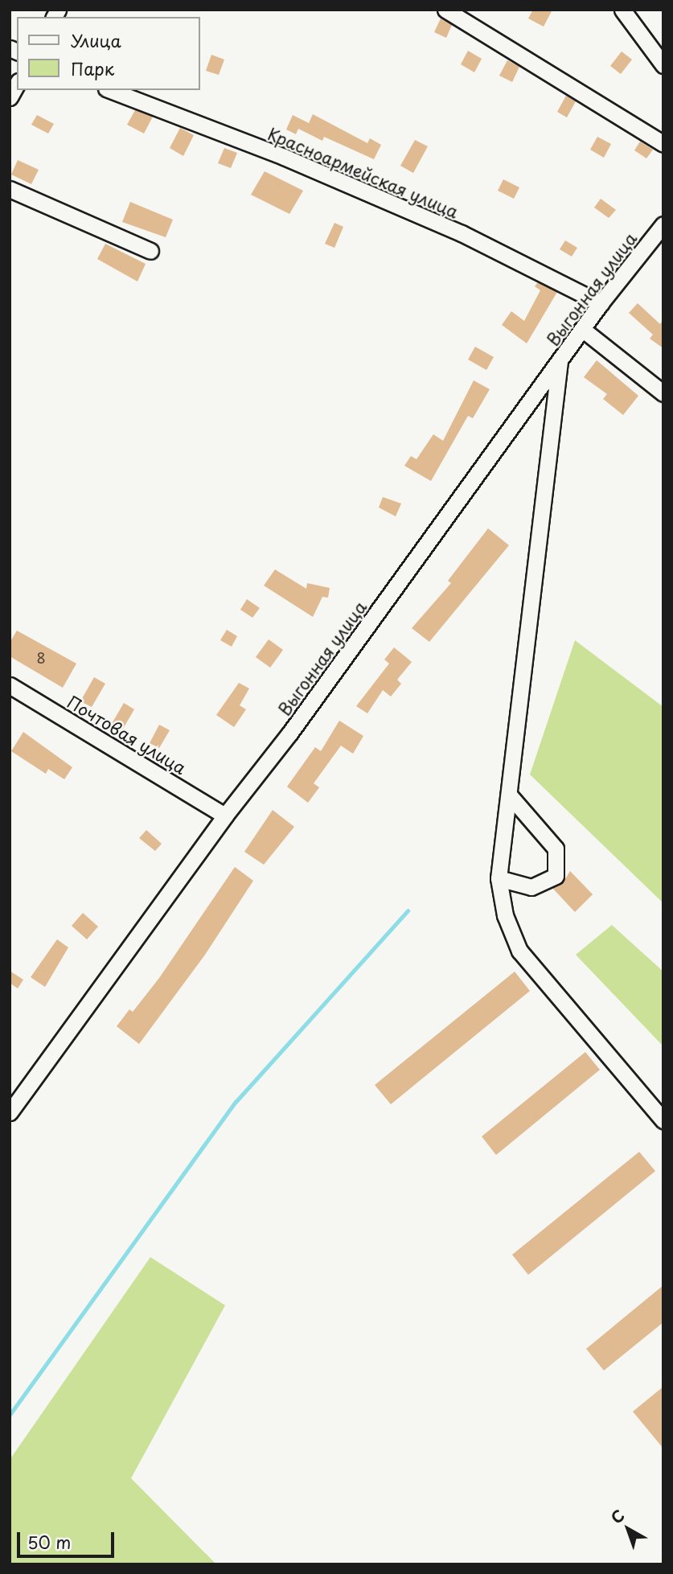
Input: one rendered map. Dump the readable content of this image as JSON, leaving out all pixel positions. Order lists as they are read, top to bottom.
{
  "streets": {
    "street": ["Красноармейская улица", "Выгонная улица", "Почтовая улица"]
  },
  "crossings": [
    ["Красноармейская улица", "Выгонная улица"],
    ["Выгонная улица", "Почтовая улица"]
  ],
  "house_numbers": ["8"],
  "legend": ["Улица", "Парк"],
  "scale_bar": "50 m",
  "north": "top left"
}
